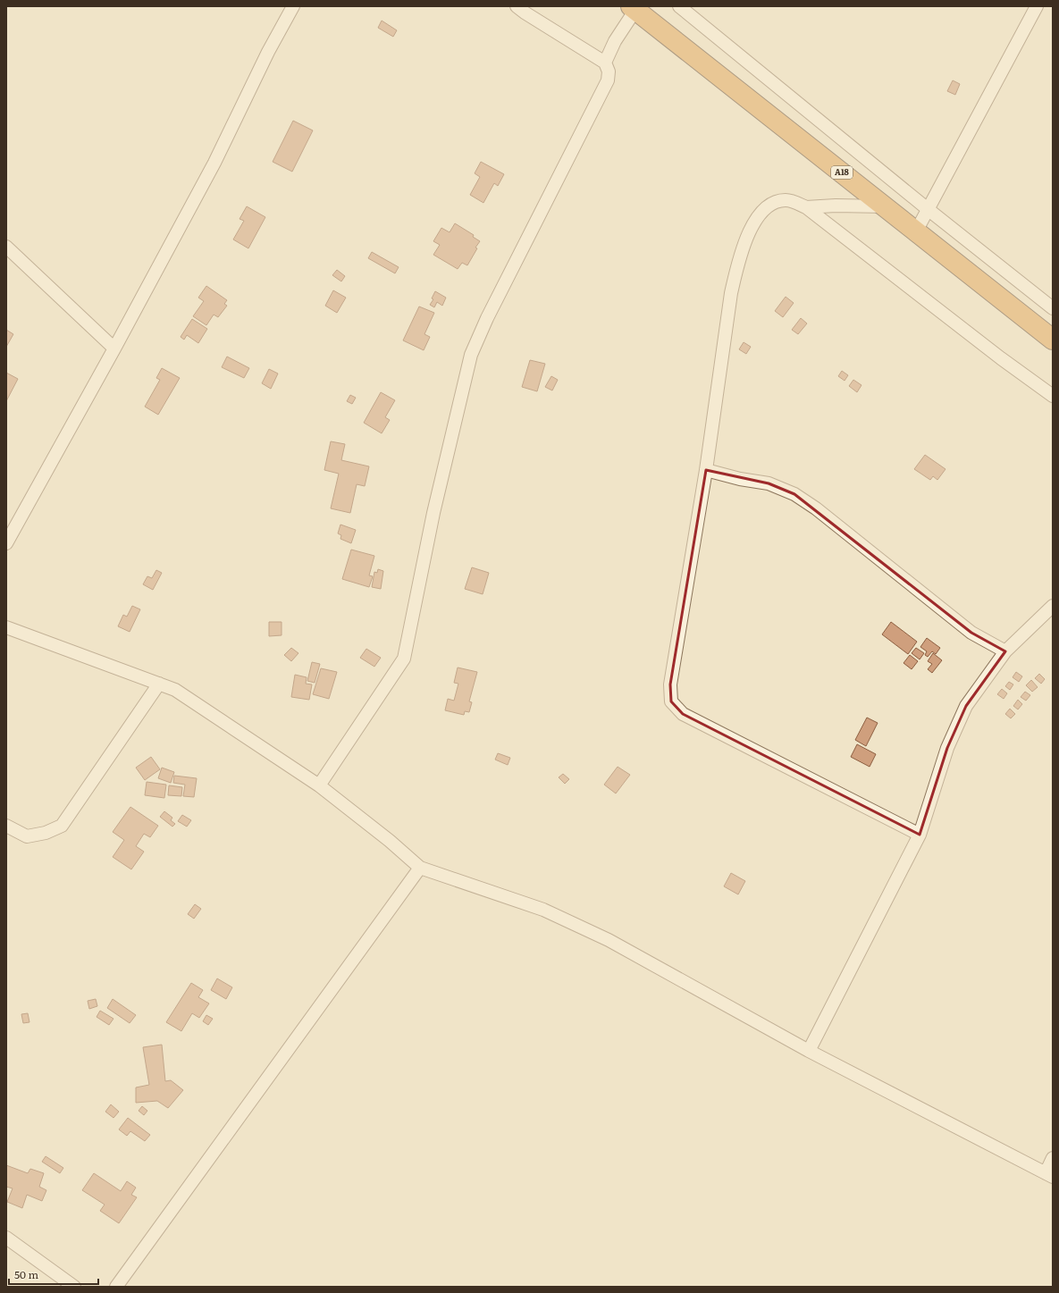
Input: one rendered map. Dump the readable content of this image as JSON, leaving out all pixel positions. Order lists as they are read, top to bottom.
{
  "streets": {
    "highway": ["A18"]
  },
  "scale_bar": "50 m"
}
